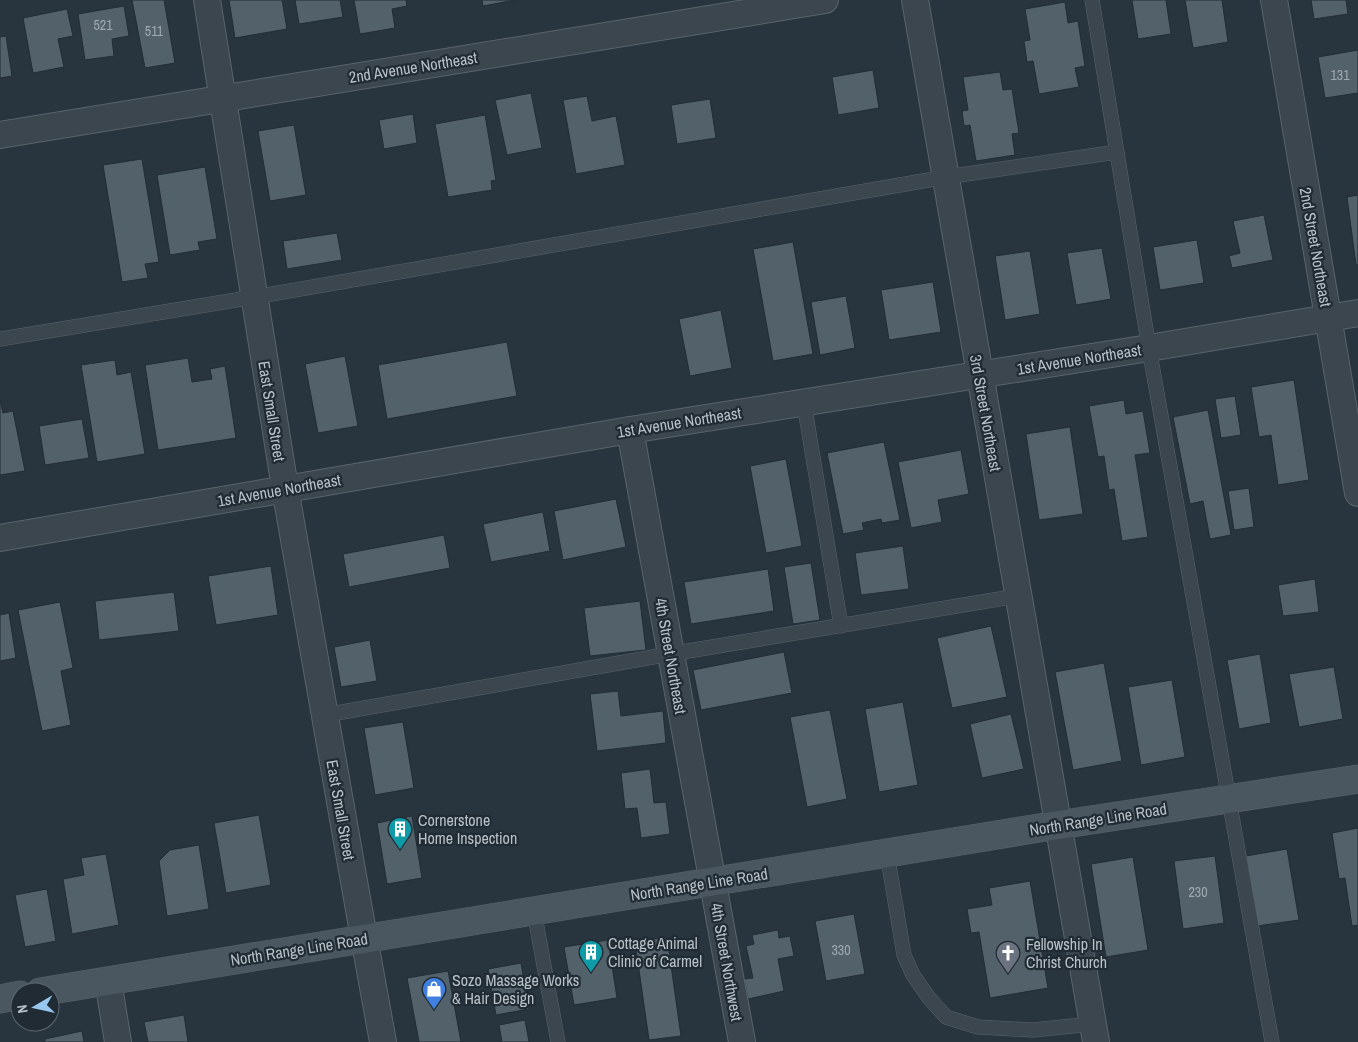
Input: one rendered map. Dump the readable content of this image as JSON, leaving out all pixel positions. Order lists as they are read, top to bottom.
{
  "streets": {
    "main road": ["North Range Line Road"],
    "street": [
      "2nd Avenue Northeast",
      "2nd Street Northeast",
      "1st Avenue Northeast",
      "East Small Street",
      "3rd Street Northeast",
      "4th Street Northeast",
      "4th Street Northwest"
    ]
  },
  "crossings": [
    ["2nd Avenue Northeast", "East Small Street"],
    ["2nd Street Northeast", "1st Avenue Northeast"],
    ["1st Avenue Northeast", "East Small Street"],
    ["1st Avenue Northeast", "3rd Street Northeast"],
    ["1st Avenue Northeast", "4th Street Northeast"],
    ["East Small Street", "North Range Line Road"],
    ["3rd Street Northeast", "North Range Line Road"],
    ["4th Street Northeast", "North Range Line Road"],
    ["4th Street Northeast", "4th Street Northwest"],
    ["North Range Line Road", "4th Street Northwest"]
  ],
  "places": {
    "building": ["Cornerstone Home Inspection", "Cottage Animal Clinic of Carmel"],
    "church": ["Fellowship In Christ Church"],
    "shop": ["Sozo Massage Works & Hair Design"]
  },
  "house_numbers": [
    "521",
    "511",
    "131",
    "230",
    "330"
  ],
  "north": "left"
}
